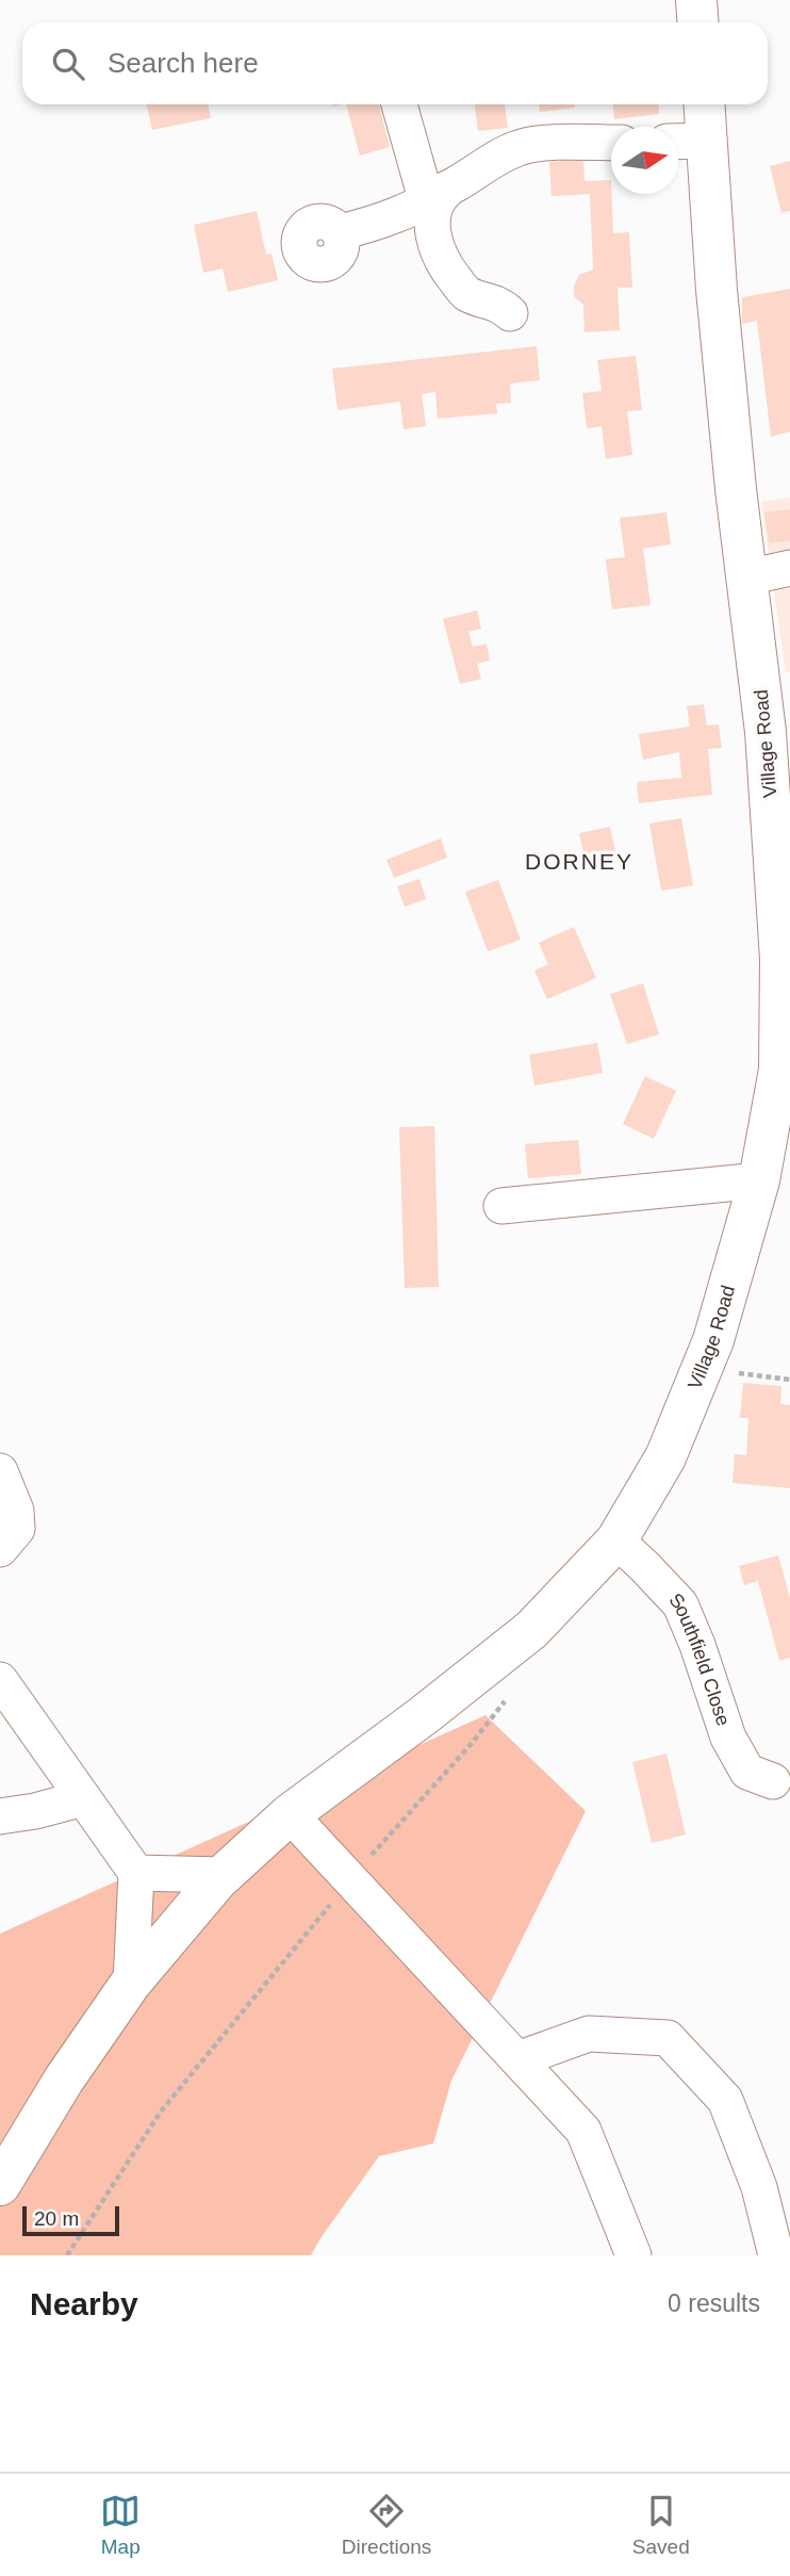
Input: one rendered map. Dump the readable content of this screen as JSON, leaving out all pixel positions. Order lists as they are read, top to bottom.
{
  "streets": {
    "main road": ["Village Road"],
    "street": ["Southfield Close"]
  },
  "crossings": [
    ["Village Road", "Southfield Close"]
  ],
  "districts": ["DORNEY"],
  "scale_bar": "20 m",
  "north": "right",
  "page": {
    "search": "Search here",
    "scale": "20 m",
    "heading": ["Nearby", "0 results"],
    "nav": ["Map", "Directions", "Saved"]
  }
}
